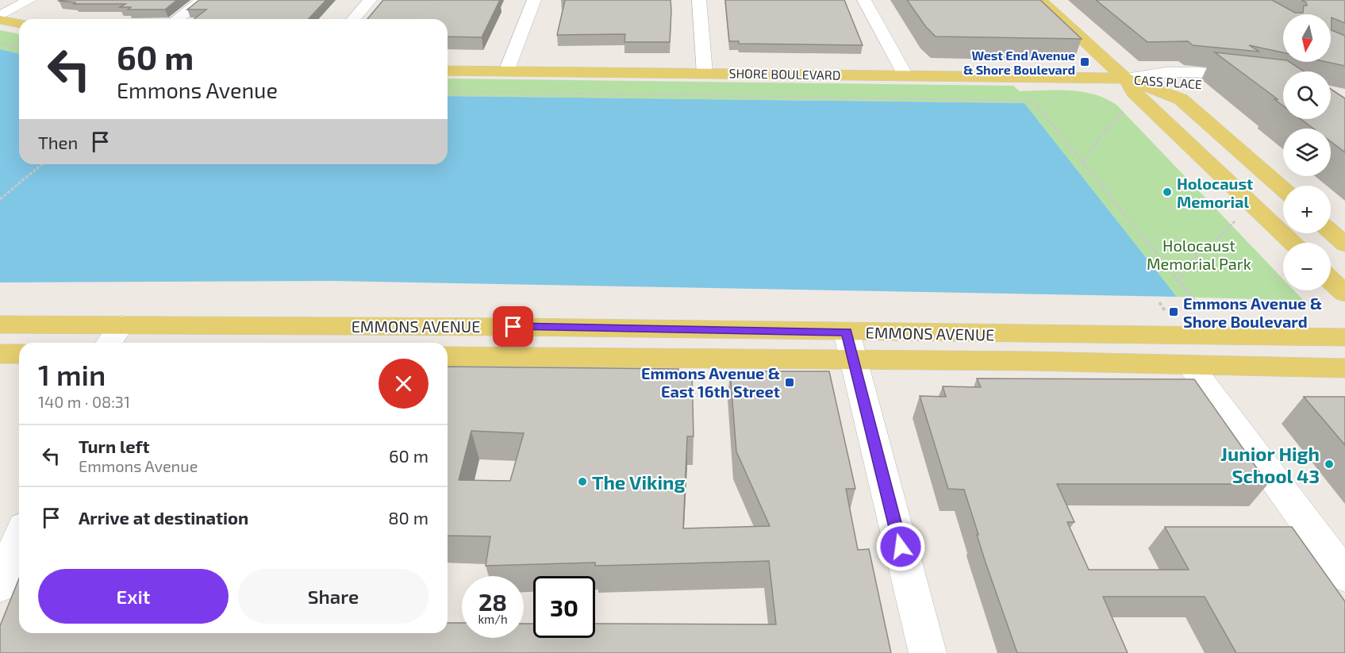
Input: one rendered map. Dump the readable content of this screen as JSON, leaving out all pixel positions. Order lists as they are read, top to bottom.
{
  "streets": {
    "main road": ["SHORE BOULEVARD", "EMMONS AVENUE"],
    "street": ["CASS PLACE"]
  },
  "crossings": [
    ["SHORE BOULEVARD", "CASS PLACE"]
  ],
  "parks": ["Holocaust Memorial Park"],
  "places": {
    "transit": ["West End Avenue & Shore Boulevard", "Emmons Avenue & Shore Boulevard", "Emmons Avenue & East 16th Street"],
    "other": ["Holocaust Memorial", "Junior High School 43", "The Viking"]
  },
  "north": "bottom",
  "page": {
    "map_buttons": ["+", "−"],
    "turn": ["60 m", "Emmons Avenue"],
    "then": "Then",
    "heading": ["1 min", "140 m · 08:31"],
    "list": [
      {
        "name": "Turn left",
        "note": "Emmons Avenue",
        "value": "60 m"
      },
      {
        "name": "Arrive at destination",
        "value": "80 m"
      }
    ],
    "buttons": ["Exit", "Share"],
    "speed": "28 km/h",
    "limit": "30"
  }
}
